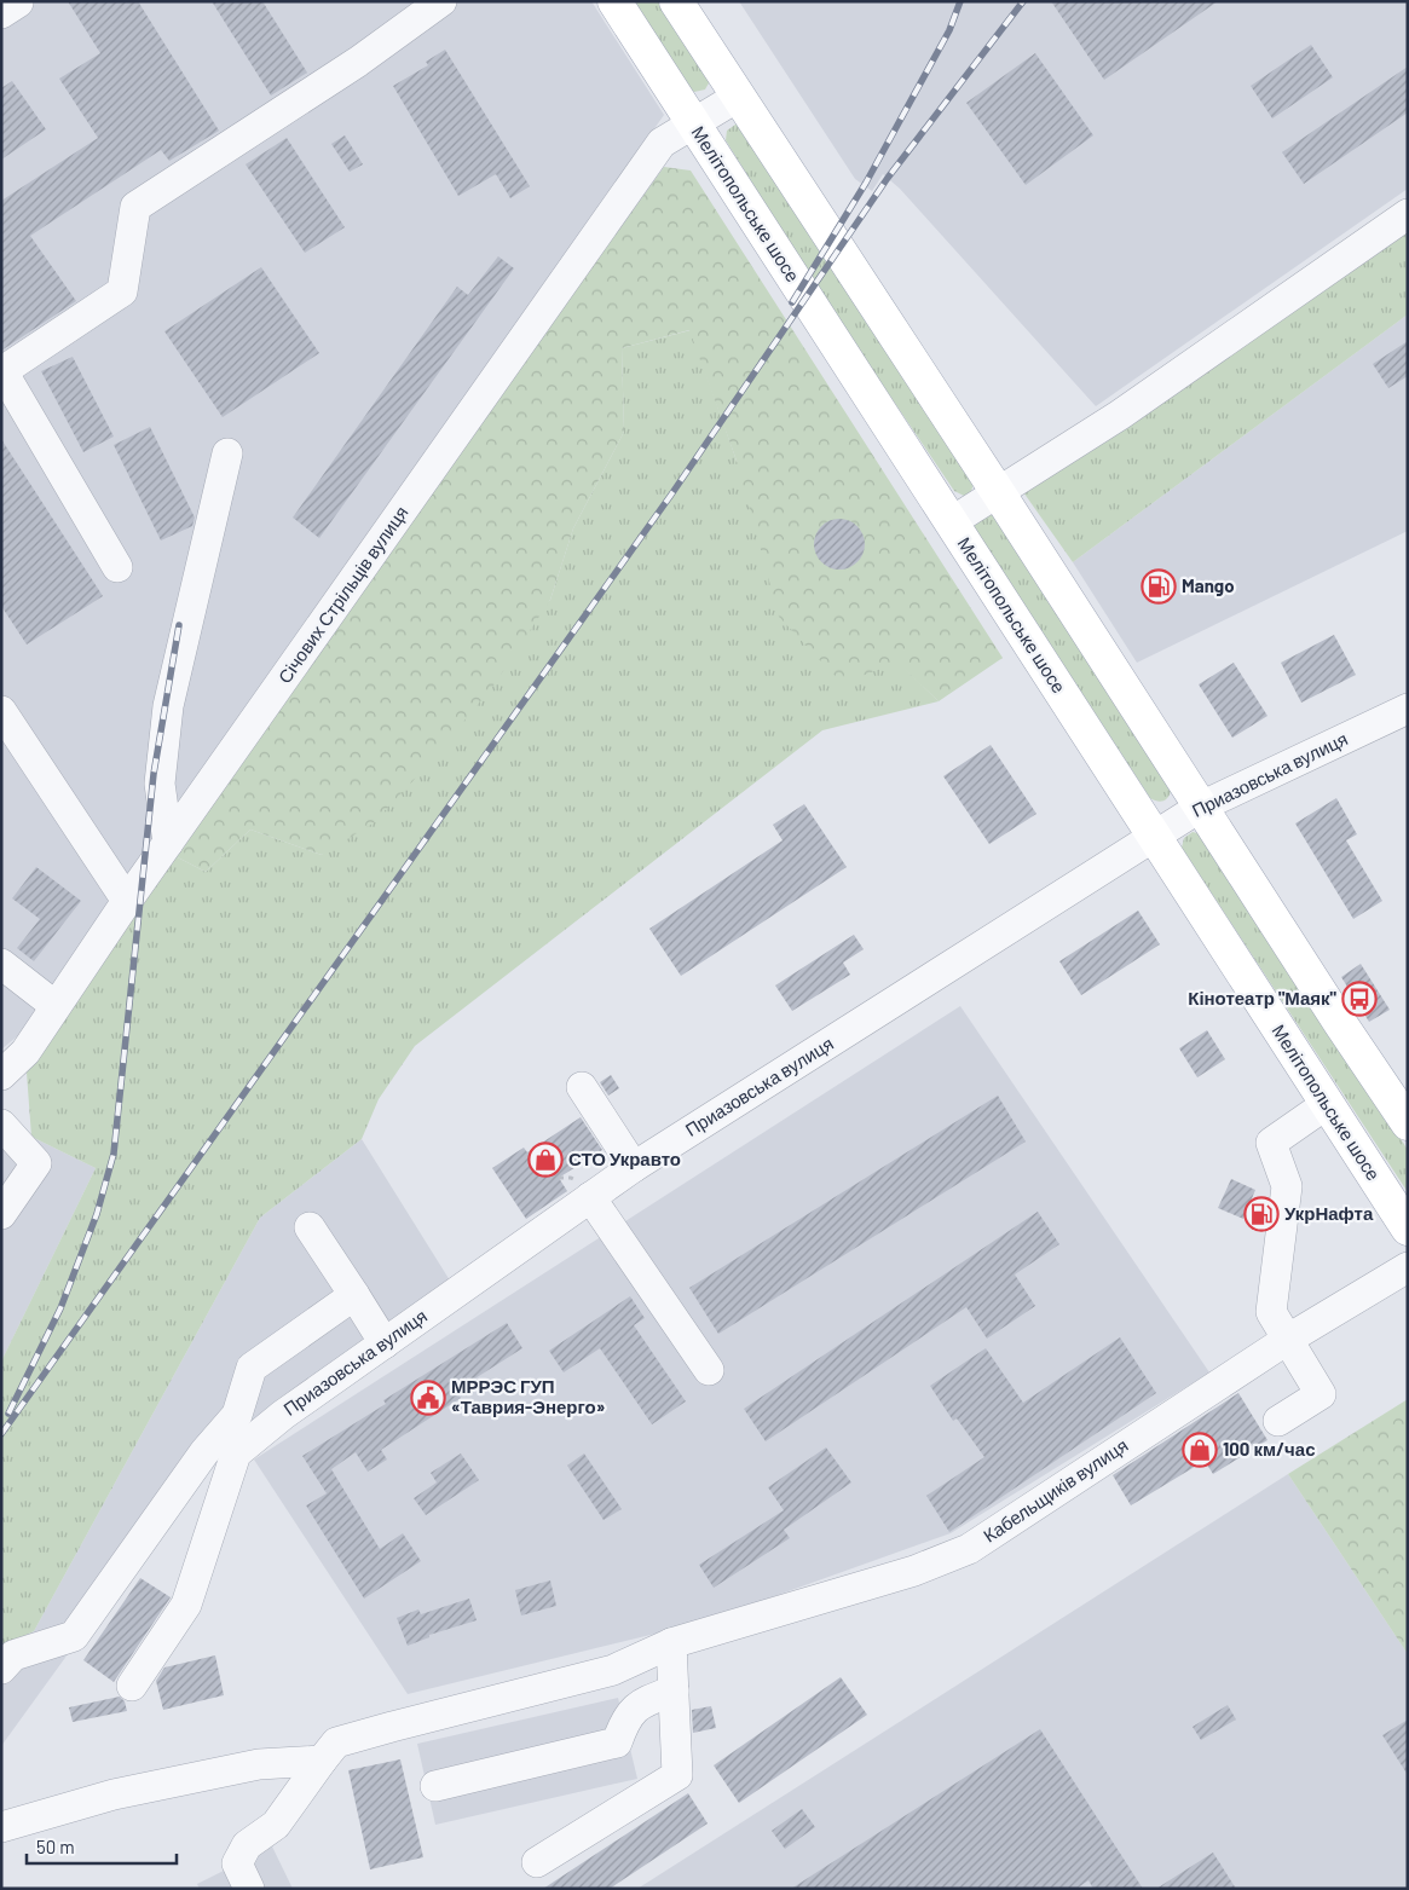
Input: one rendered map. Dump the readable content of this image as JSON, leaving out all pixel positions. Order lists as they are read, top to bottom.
{
  "streets": {
    "main road": ["Мелітопольське шосе"],
    "street": ["Січових Стрільців вулиця", "Приазовська вулиця", "Кабельщиків вулиця"]
  },
  "crossings": [
    ["Мелітопольське шосе", "Січових Стрільців вулиця"],
    ["Мелітопольське шосе", "Приазовська вулиця"]
  ],
  "places": {
    "fuel station": ["Mango", "УкрНафта"],
    "bus stop": ["Кінотеатр \"Маяк\""],
    "shop": ["СТО Укравто", "100 км/час"],
    "public building": ["МРРЭС ГУП «Таврия-Энерго»"]
  },
  "scale_bar": "50 m"
}
